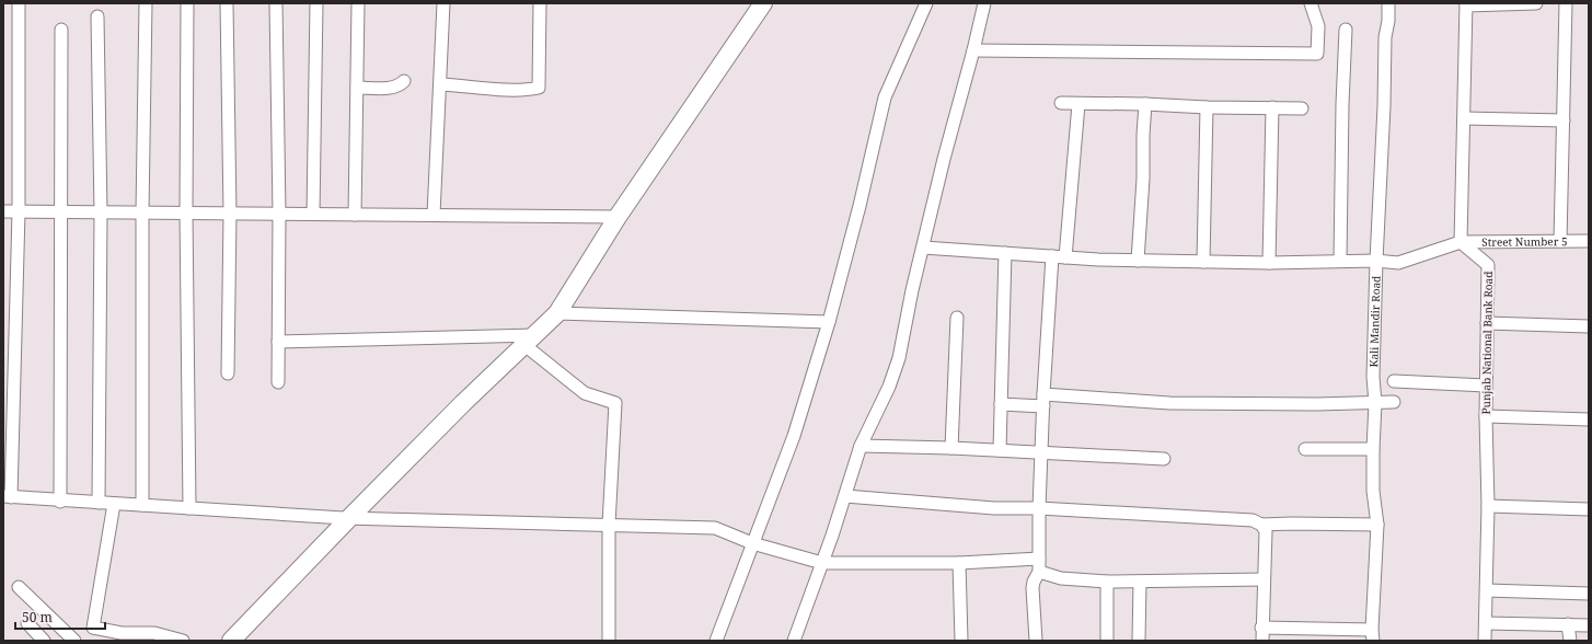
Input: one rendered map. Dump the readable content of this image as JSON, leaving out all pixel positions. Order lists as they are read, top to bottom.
{
  "streets": {
    "street": ["Street Number 5", "Kali Mandir Road", "Punjab National Bank Road"]
  },
  "crossings": [
    ["Street Number 5", "Kali Mandir Road"],
    ["Street Number 5", "Punjab National Bank Road"]
  ],
  "scale_bar": "50 m"
}
